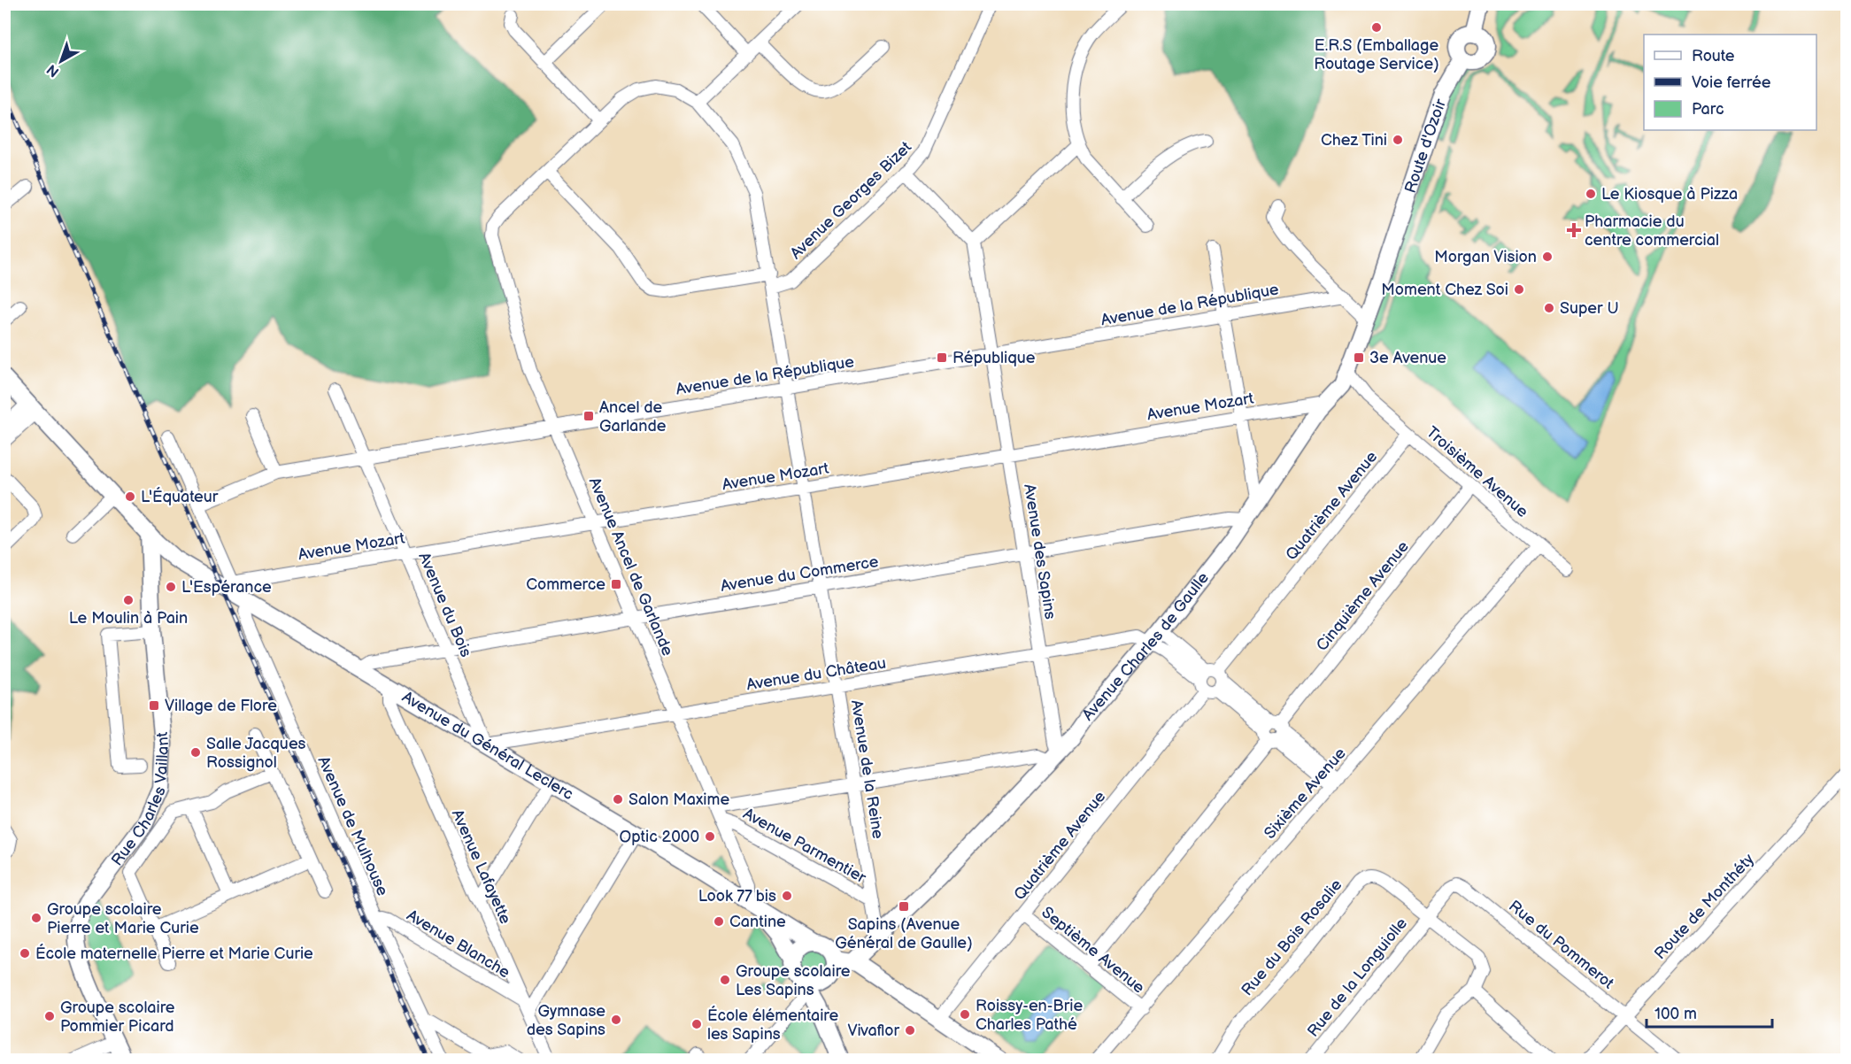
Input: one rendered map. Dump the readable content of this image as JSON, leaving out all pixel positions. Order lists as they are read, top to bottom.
{
  "streets": {
    "main road": [
      "Route d'Ozoir",
      "Avenue Charles de Gaulle",
      "Avenue du Général Leclerc",
      "Rue Charles Vaillant"
    ],
    "street": [
      "Avenue Georges Bizet",
      "Avenue de la République",
      "Avenue Mozart",
      "Troisième Avenue",
      "Quatrième Avenue",
      "Avenue des Sapins",
      "Avenue Ancel de Garlande",
      "Avenue du Commerce",
      "Cinquième Avenue",
      "Avenue du Bois",
      "Avenue du Château",
      "Avenue de la Reine",
      "Sixième Avenue",
      "Avenue de Mulhouse",
      "Avenue Parmentier",
      "Avenue Lafayette",
      "Route de Monthéty",
      "Rue du Bois Rosalie",
      "Avenue Blanche",
      "Rue du Pommerot",
      "Septième Avenue",
      "Rue de la Longuiolle"
    ]
  },
  "crossings": [
    ["Route d'Ozoir", "Avenue Charles de Gaulle"],
    ["Avenue Georges Bizet", "Avenue de la Reine"],
    ["Avenue de la République", "Avenue des Sapins"],
    ["Avenue de la République", "Avenue Ancel de Garlande"],
    ["Avenue de la République", "Avenue du Bois"],
    ["Avenue de la République", "Avenue de la Reine"],
    ["Avenue Mozart", "Avenue des Sapins"],
    ["Avenue Mozart", "Avenue Ancel de Garlande"],
    ["Avenue Mozart", "Avenue du Bois"],
    ["Avenue Mozart", "Avenue Charles de Gaulle"],
    ["Avenue Mozart", "Avenue du Général Leclerc"],
    ["Avenue Mozart", "Avenue de la Reine"],
    ["Troisième Avenue", "Quatrième Avenue"],
    ["Troisième Avenue", "Cinquième Avenue"],
    ["Troisième Avenue", "Avenue Charles de Gaulle"],
    ["Troisième Avenue", "Sixième Avenue"],
    ["Quatrième Avenue", "Septième Avenue"],
    ["Avenue des Sapins", "Avenue du Commerce"],
    ["Avenue des Sapins", "Avenue Charles de Gaulle"],
    ["Avenue des Sapins", "Avenue du Château"],
    ["Avenue Ancel de Garlande", "Avenue du Commerce"],
    ["Avenue Ancel de Garlande", "Avenue du Château"],
    ["Avenue Ancel de Garlande", "Avenue du Général Leclerc"],
    ["Avenue Ancel de Garlande", "Avenue de la Reine"],
    ["Avenue Ancel de Garlande", "Avenue Parmentier"],
    ["Avenue du Commerce", "Avenue du Bois"],
    ["Avenue du Commerce", "Avenue Charles de Gaulle"],
    ["Avenue du Commerce", "Avenue du Général Leclerc"],
    ["Avenue du Commerce", "Avenue de la Reine"],
    ["Cinquième Avenue", "Septième Avenue"],
    ["Avenue du Bois", "Avenue du Château"],
    ["Avenue du Bois", "Avenue du Général Leclerc"],
    ["Avenue Charles de Gaulle", "Avenue du Château"],
    ["Avenue Charles de Gaulle", "Avenue de la Reine"],
    ["Avenue du Château", "Avenue du Général Leclerc"],
    ["Avenue du Château", "Avenue de la Reine"],
    ["Avenue du Général Leclerc", "Rue Charles Vaillant"],
    ["Avenue du Général Leclerc", "Avenue de Mulhouse"],
    ["Avenue du Général Leclerc", "Avenue Lafayette"],
    ["Avenue de la Reine", "Avenue Parmentier"],
    ["Sixième Avenue", "Septième Avenue"],
    ["Avenue de Mulhouse", "Avenue Blanche"],
    ["Avenue Lafayette", "Avenue Blanche"],
    ["Route de Monthéty", "Rue du Pommerot"],
    ["Rue du Bois Rosalie", "Rue du Pommerot"],
    ["Rue du Bois Rosalie", "Rue de la Longuiolle"],
    ["Rue du Pommerot", "Rue de la Longuiolle"]
  ],
  "places": {
    "other": [
      "E.R.S (Emballage Routage Service)",
      "Chez Tini",
      "Le Kiosque à Pizza",
      "Morgan Vision",
      "Moment Chez Soi",
      "Super U",
      "L'Équateur",
      "L'Espérance",
      "Le Moulin à Pain",
      "Salle Jacques Rossignol",
      "Salon Maxime",
      "Optic 2000",
      "Look 77 bis",
      "Groupe scolaire Pierre et Marie Curie",
      "Cantine",
      "École maternelle Pierre et Marie Curie",
      "Groupe scolaire Les Sapins",
      "Roissy-en-Brie Charles Pathé",
      "Groupe scolaire Pommier Picard",
      "Gymnase des Sapins",
      "École élémentaire les Sapins",
      "Vivaflor"
    ],
    "health": ["Pharmacie du centre commercial"],
    "transit": [
      "République",
      "3e Avenue",
      "Ancel de Garlande",
      "Commerce",
      "Village de Flore",
      "Sapins (Avenue Général de Gaulle)"
    ]
  },
  "legend": ["Route", "Voie ferrée", "Parc"],
  "scale_bar": "100 m",
  "north": "bottom left"
}
